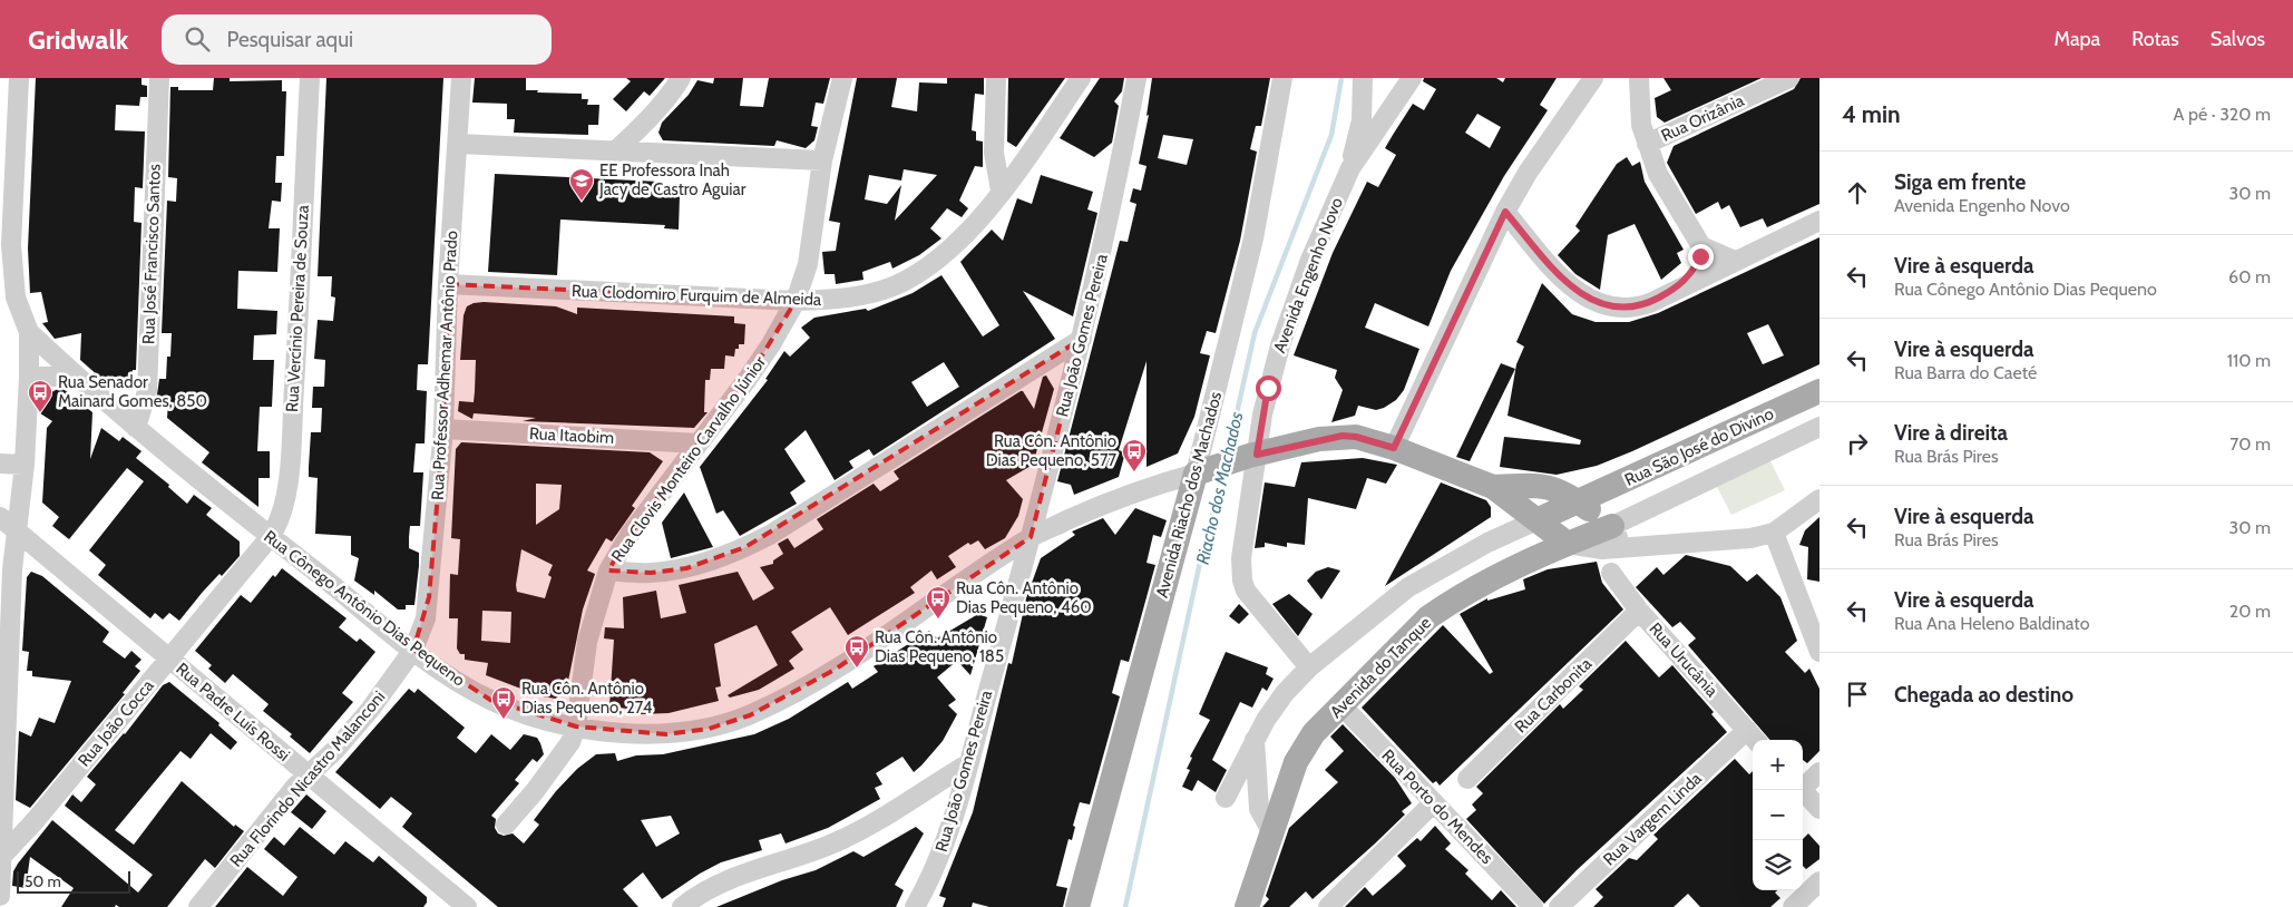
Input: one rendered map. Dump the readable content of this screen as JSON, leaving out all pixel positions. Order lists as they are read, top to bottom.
{
  "streets": {
    "main road": [
      "Rua São José do Divino",
      "Avenida Riacho dos Machados",
      "Rua Cônego Antônio Dias Pequeno",
      "Avenida do Tanque"
    ],
    "street": [
      "Rua Orizânia",
      "Rua José Francisco Santos",
      "Avenida Engenho Novo",
      "Rua Clodomiro Furquim de Almeida",
      "Rua Vercínio Pereira de Souza",
      "Rua João Gomes Pereira",
      "Rua Professor Adhemar Antônio Prado",
      "Rua Itaobim",
      "Rua Clovis Monteiro Carvalho Júnior",
      "Rua Urucânia",
      "Rua Carbonita",
      "Rua Padre Luís Rossi",
      "Rua João Cocca",
      "Rua Florindo Nicastro Malanconi",
      "Rua Porto do Mendes",
      "Rua Vargem Linda"
    ]
  },
  "crossings": [
    ["Rua José Francisco Santos", "Rua Cônego Antônio Dias Pequeno"],
    ["Avenida Engenho Novo", "Rua Cônego Antônio Dias Pequeno"],
    ["Rua Clodomiro Furquim de Almeida", "Rua Professor Adhemar Antônio Prado"],
    ["Rua Clodomiro Furquim de Almeida", "Rua Clovis Monteiro Carvalho Júnior"],
    ["Rua Vercínio Pereira de Souza", "Rua Cônego Antônio Dias Pequeno"],
    ["Rua Vercínio Pereira de Souza", "Rua João Cocca"],
    ["Rua João Gomes Pereira", "Rua Cônego Antônio Dias Pequeno"],
    ["Rua Professor Adhemar Antônio Prado", "Rua Itaobim"],
    ["Rua Professor Adhemar Antônio Prado", "Rua Cônego Antônio Dias Pequeno"],
    ["Rua Professor Adhemar Antônio Prado", "Rua Florindo Nicastro Malanconi"],
    ["Rua Itaobim", "Rua Clovis Monteiro Carvalho Júnior"],
    ["Rua São José do Divino", "Avenida do Tanque"],
    ["Rua Clovis Monteiro Carvalho Júnior", "Rua Cônego Antônio Dias Pequeno"],
    ["Avenida Riacho dos Machados", "Rua Cônego Antônio Dias Pequeno"],
    ["Rua Cônego Antônio Dias Pequeno", "Rua João Cocca"],
    ["Rua Cônego Antônio Dias Pequeno", "Rua Florindo Nicastro Malanconi"],
    ["Rua Urucânia", "Rua Carbonita"],
    ["Rua Urucânia", "Rua Vargem Linda"],
    ["Avenida do Tanque", "Rua Porto do Mendes"],
    ["Rua Padre Luís Rossi", "Rua João Cocca"],
    ["Rua Padre Luís Rossi", "Rua Florindo Nicastro Malanconi"]
  ],
  "water": ["Riacho dos Machados"],
  "places": {
    "school or university": ["EE Professora Inah Jacy de Castro Aguiar"],
    "bus stop": [
      "Rua Senador Mainard Gomes, 850",
      "Rua Côn. Antônio Dias Pequeno, 577",
      "Rua Côn. Antônio Dias Pequeno, 460",
      "Rua Côn. Antônio Dias Pequeno, 185",
      "Rua Côn. Antônio Dias Pequeno, 274"
    ]
  },
  "scale_bar": "50 m",
  "page": {
    "header": "Gridwalk",
    "search": "Pesquisar aqui",
    "nav": ["Mapa", "Rotas", "Salvos"],
    "heading": ["4 min", "A pé · 320 m"],
    "list": [
      ["Siga em frente", "Avenida Engenho Novo", "30 m"],
      ["Vire à esquerda", "Rua Cônego Antônio Dias Pequeno", "60 m"],
      ["Vire à esquerda", "Rua Barra do Caeté", "110 m"],
      ["Vire à direita", "Rua Brás Pires", "70 m"],
      ["Vire à esquerda", "Rua Brás Pires", "30 m"],
      ["Vire à esquerda", "Rua Ana Heleno Baldinato", "20 m"],
      "Chegada ao destino"
    ],
    "map_buttons": ["+", "−"],
    "scale": "50 m"
  }
}
